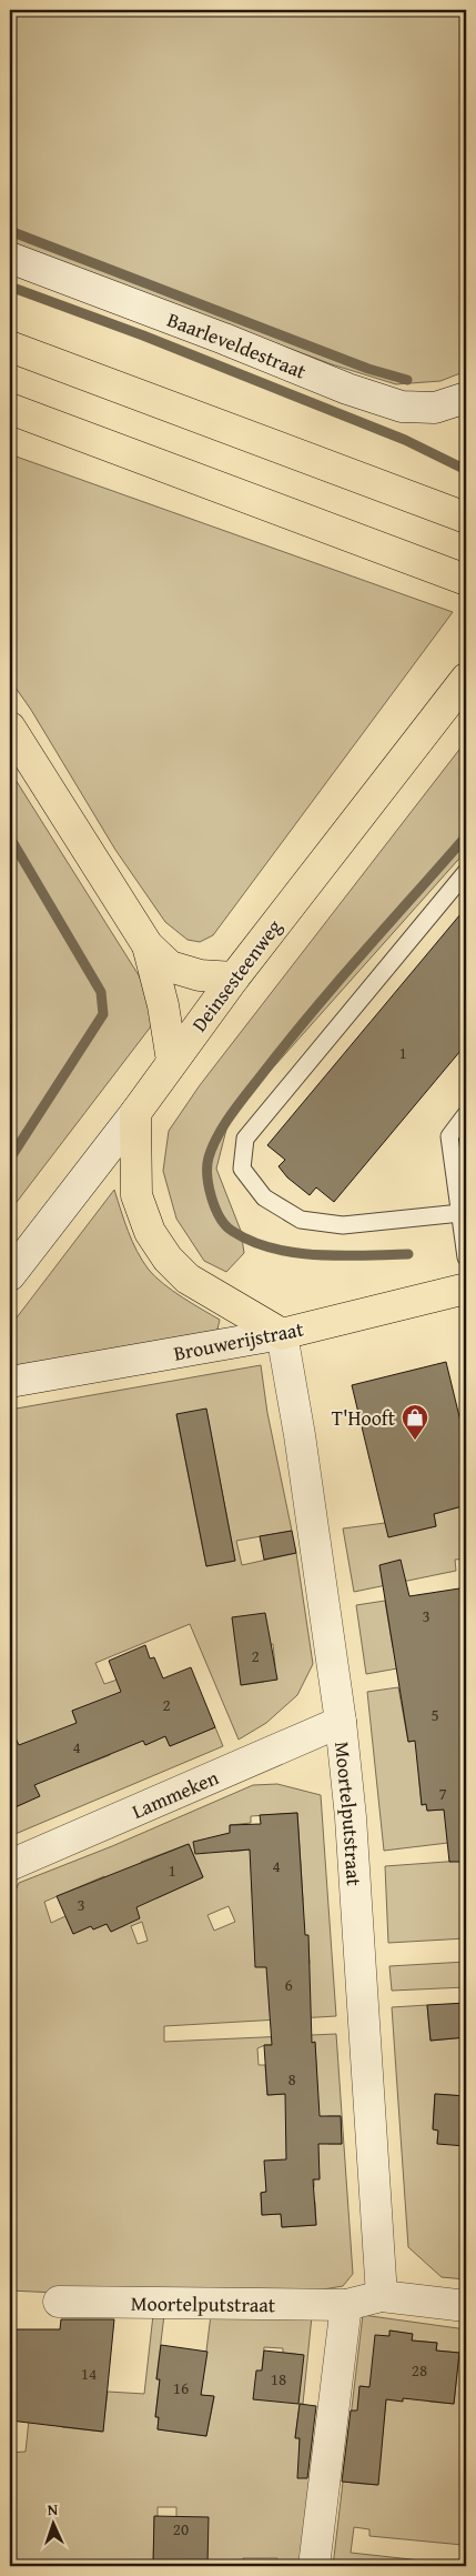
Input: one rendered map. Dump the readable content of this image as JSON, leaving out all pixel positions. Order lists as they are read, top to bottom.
{
  "streets": {
    "main road": ["Deinsesteenweg", "Brouwerijstraat"],
    "street": ["Baarleveldestraat", "Lammeken", "Moortelputstraat"]
  },
  "crossings": [
    ["Brouwerijstraat", "Moortelputstraat"],
    ["Lammeken", "Moortelputstraat"]
  ],
  "places": {
    "shop": ["T'Hooft"]
  },
  "house_numbers": [
    "1",
    "3",
    "2",
    "2",
    "5",
    "4",
    "7",
    "4",
    "1",
    "3",
    "6",
    "8",
    "28",
    "14",
    "18",
    "16",
    "20"
  ],
  "north": "top"
}
